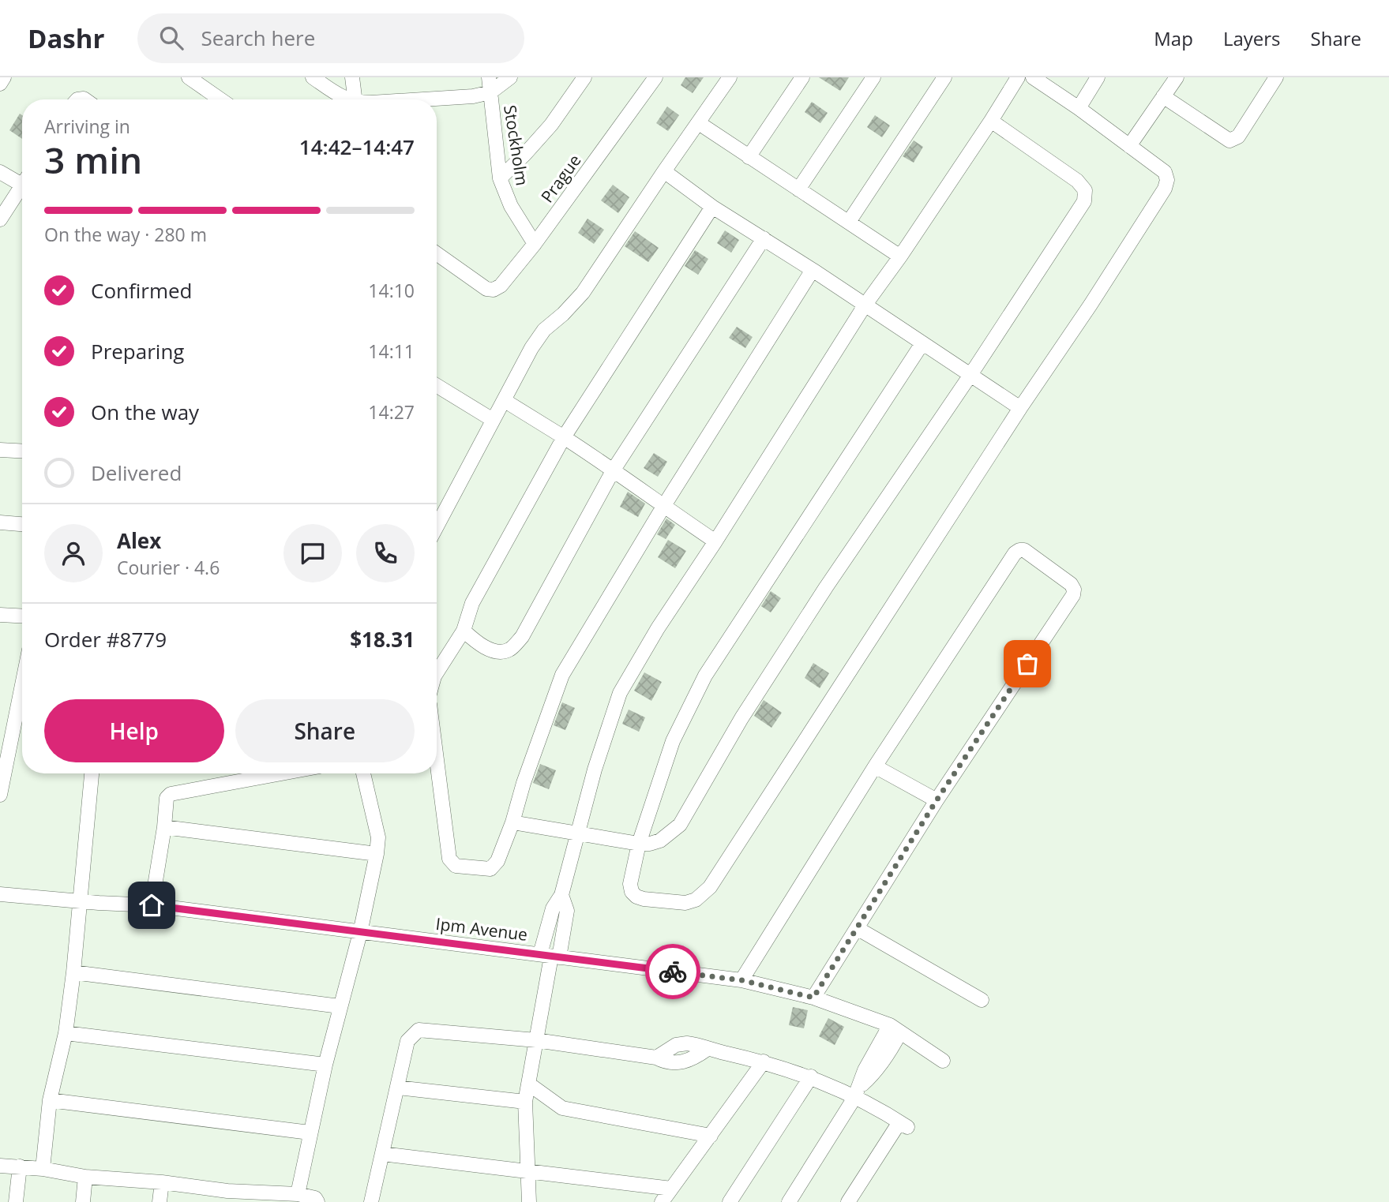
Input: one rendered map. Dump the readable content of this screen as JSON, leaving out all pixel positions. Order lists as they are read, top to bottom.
{
  "streets": {
    "street": ["Stockholm", "Prague", "Ipm Avenue"]
  },
  "crossings": [
    ["Stockholm", "Prague"]
  ],
  "page": {
    "header": "Dashr",
    "search": "Search here",
    "nav": ["Map", "Layers", "Share"],
    "heading": ["3 min", "Arriving in", "14:42–14:47"],
    "panel": [
      "Alex",
      "Courier · 4.6",
      "Order #8779",
      "$18.31"
    ],
    "bar": "On the way · 280 m",
    "list": [
      ["Confirmed", "14:10"],
      ["Preparing", "14:11"],
      ["On the way", "14:27"],
      "Delivered"
    ],
    "buttons": ["Help", "Share"]
  }
}
